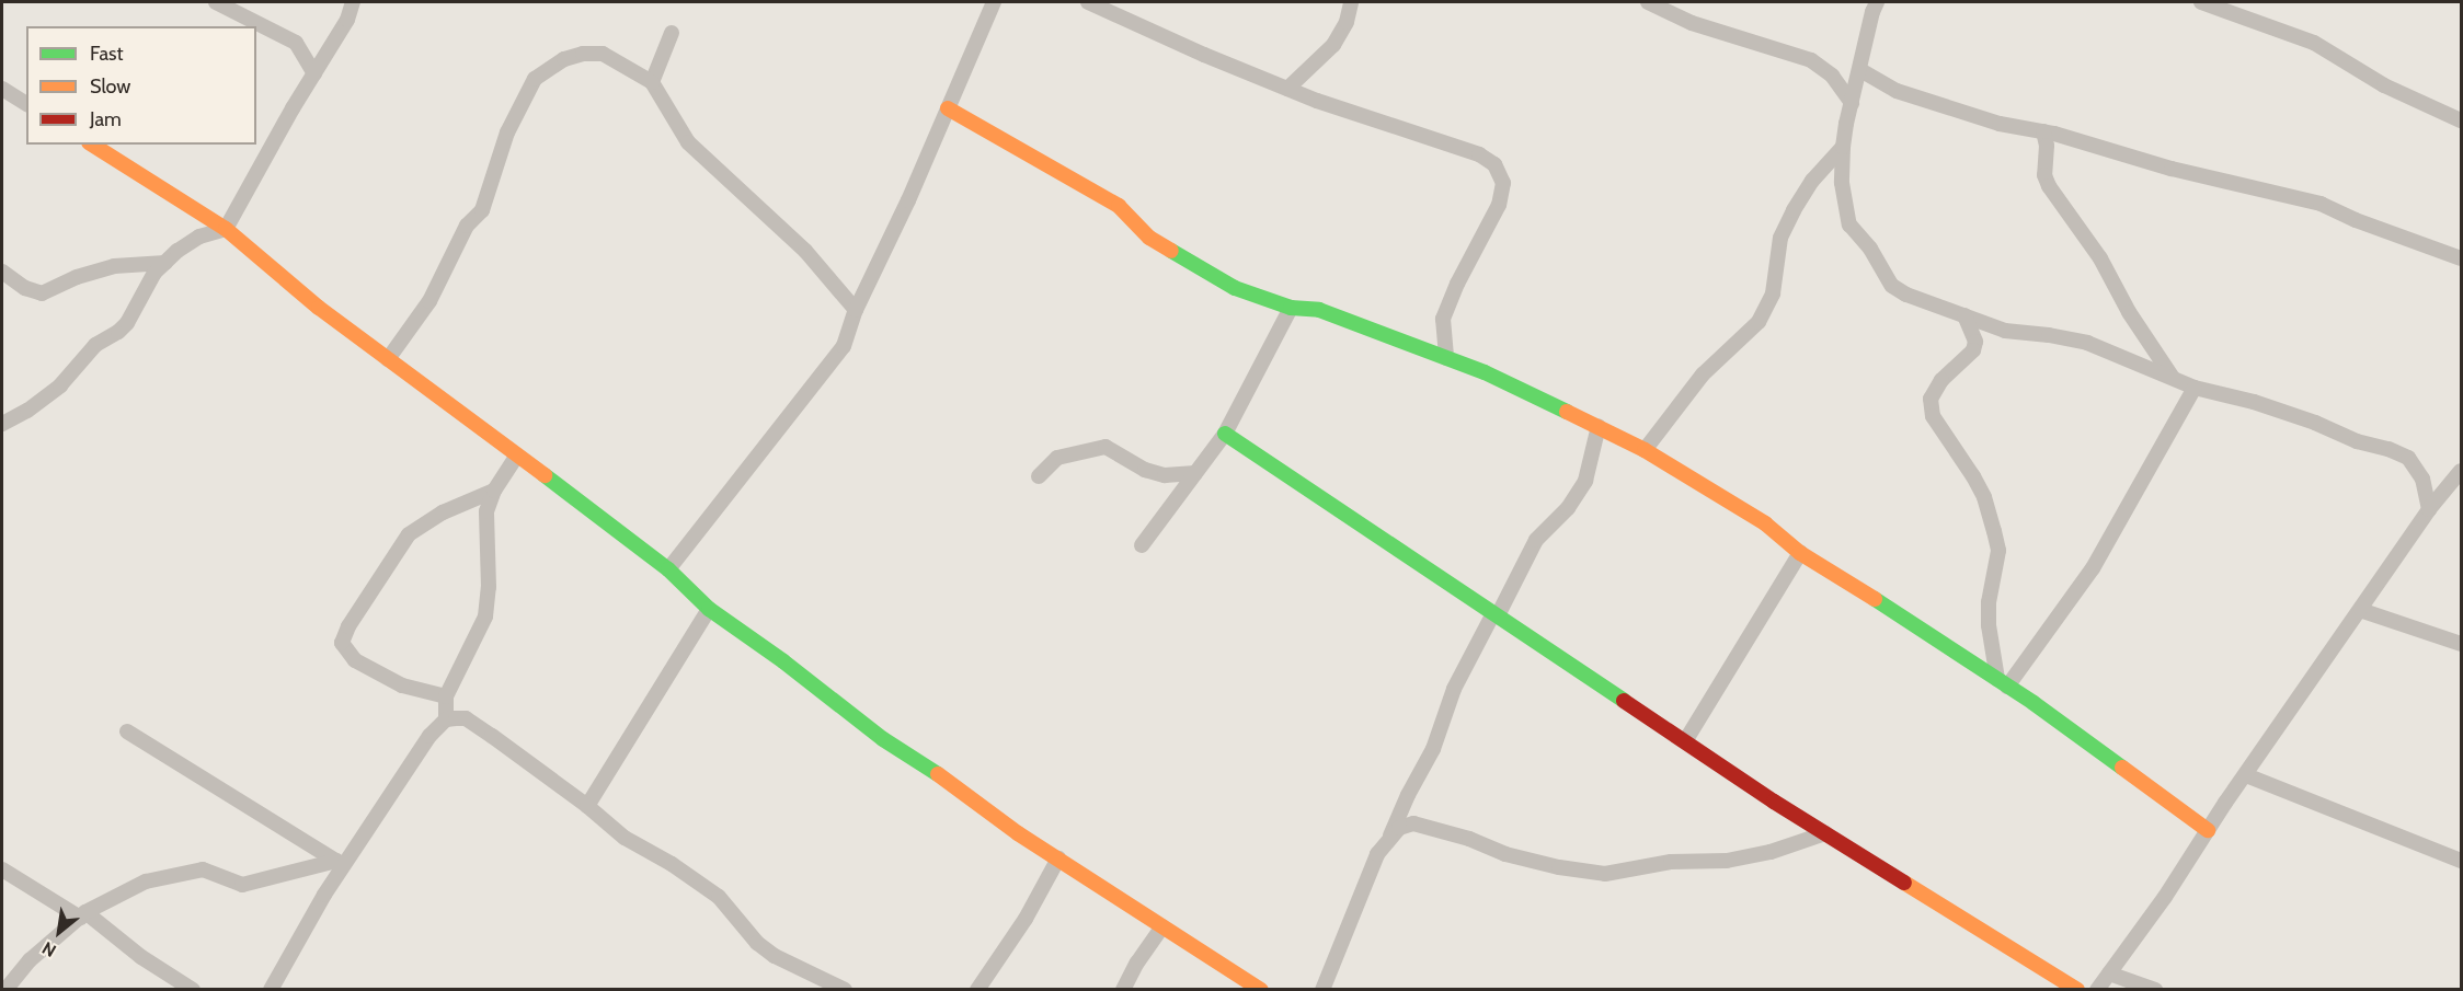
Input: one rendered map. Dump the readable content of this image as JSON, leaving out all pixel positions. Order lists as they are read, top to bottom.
{
  "legend": ["Fast", "Slow", "Jam"],
  "north": "bottom left"
}
